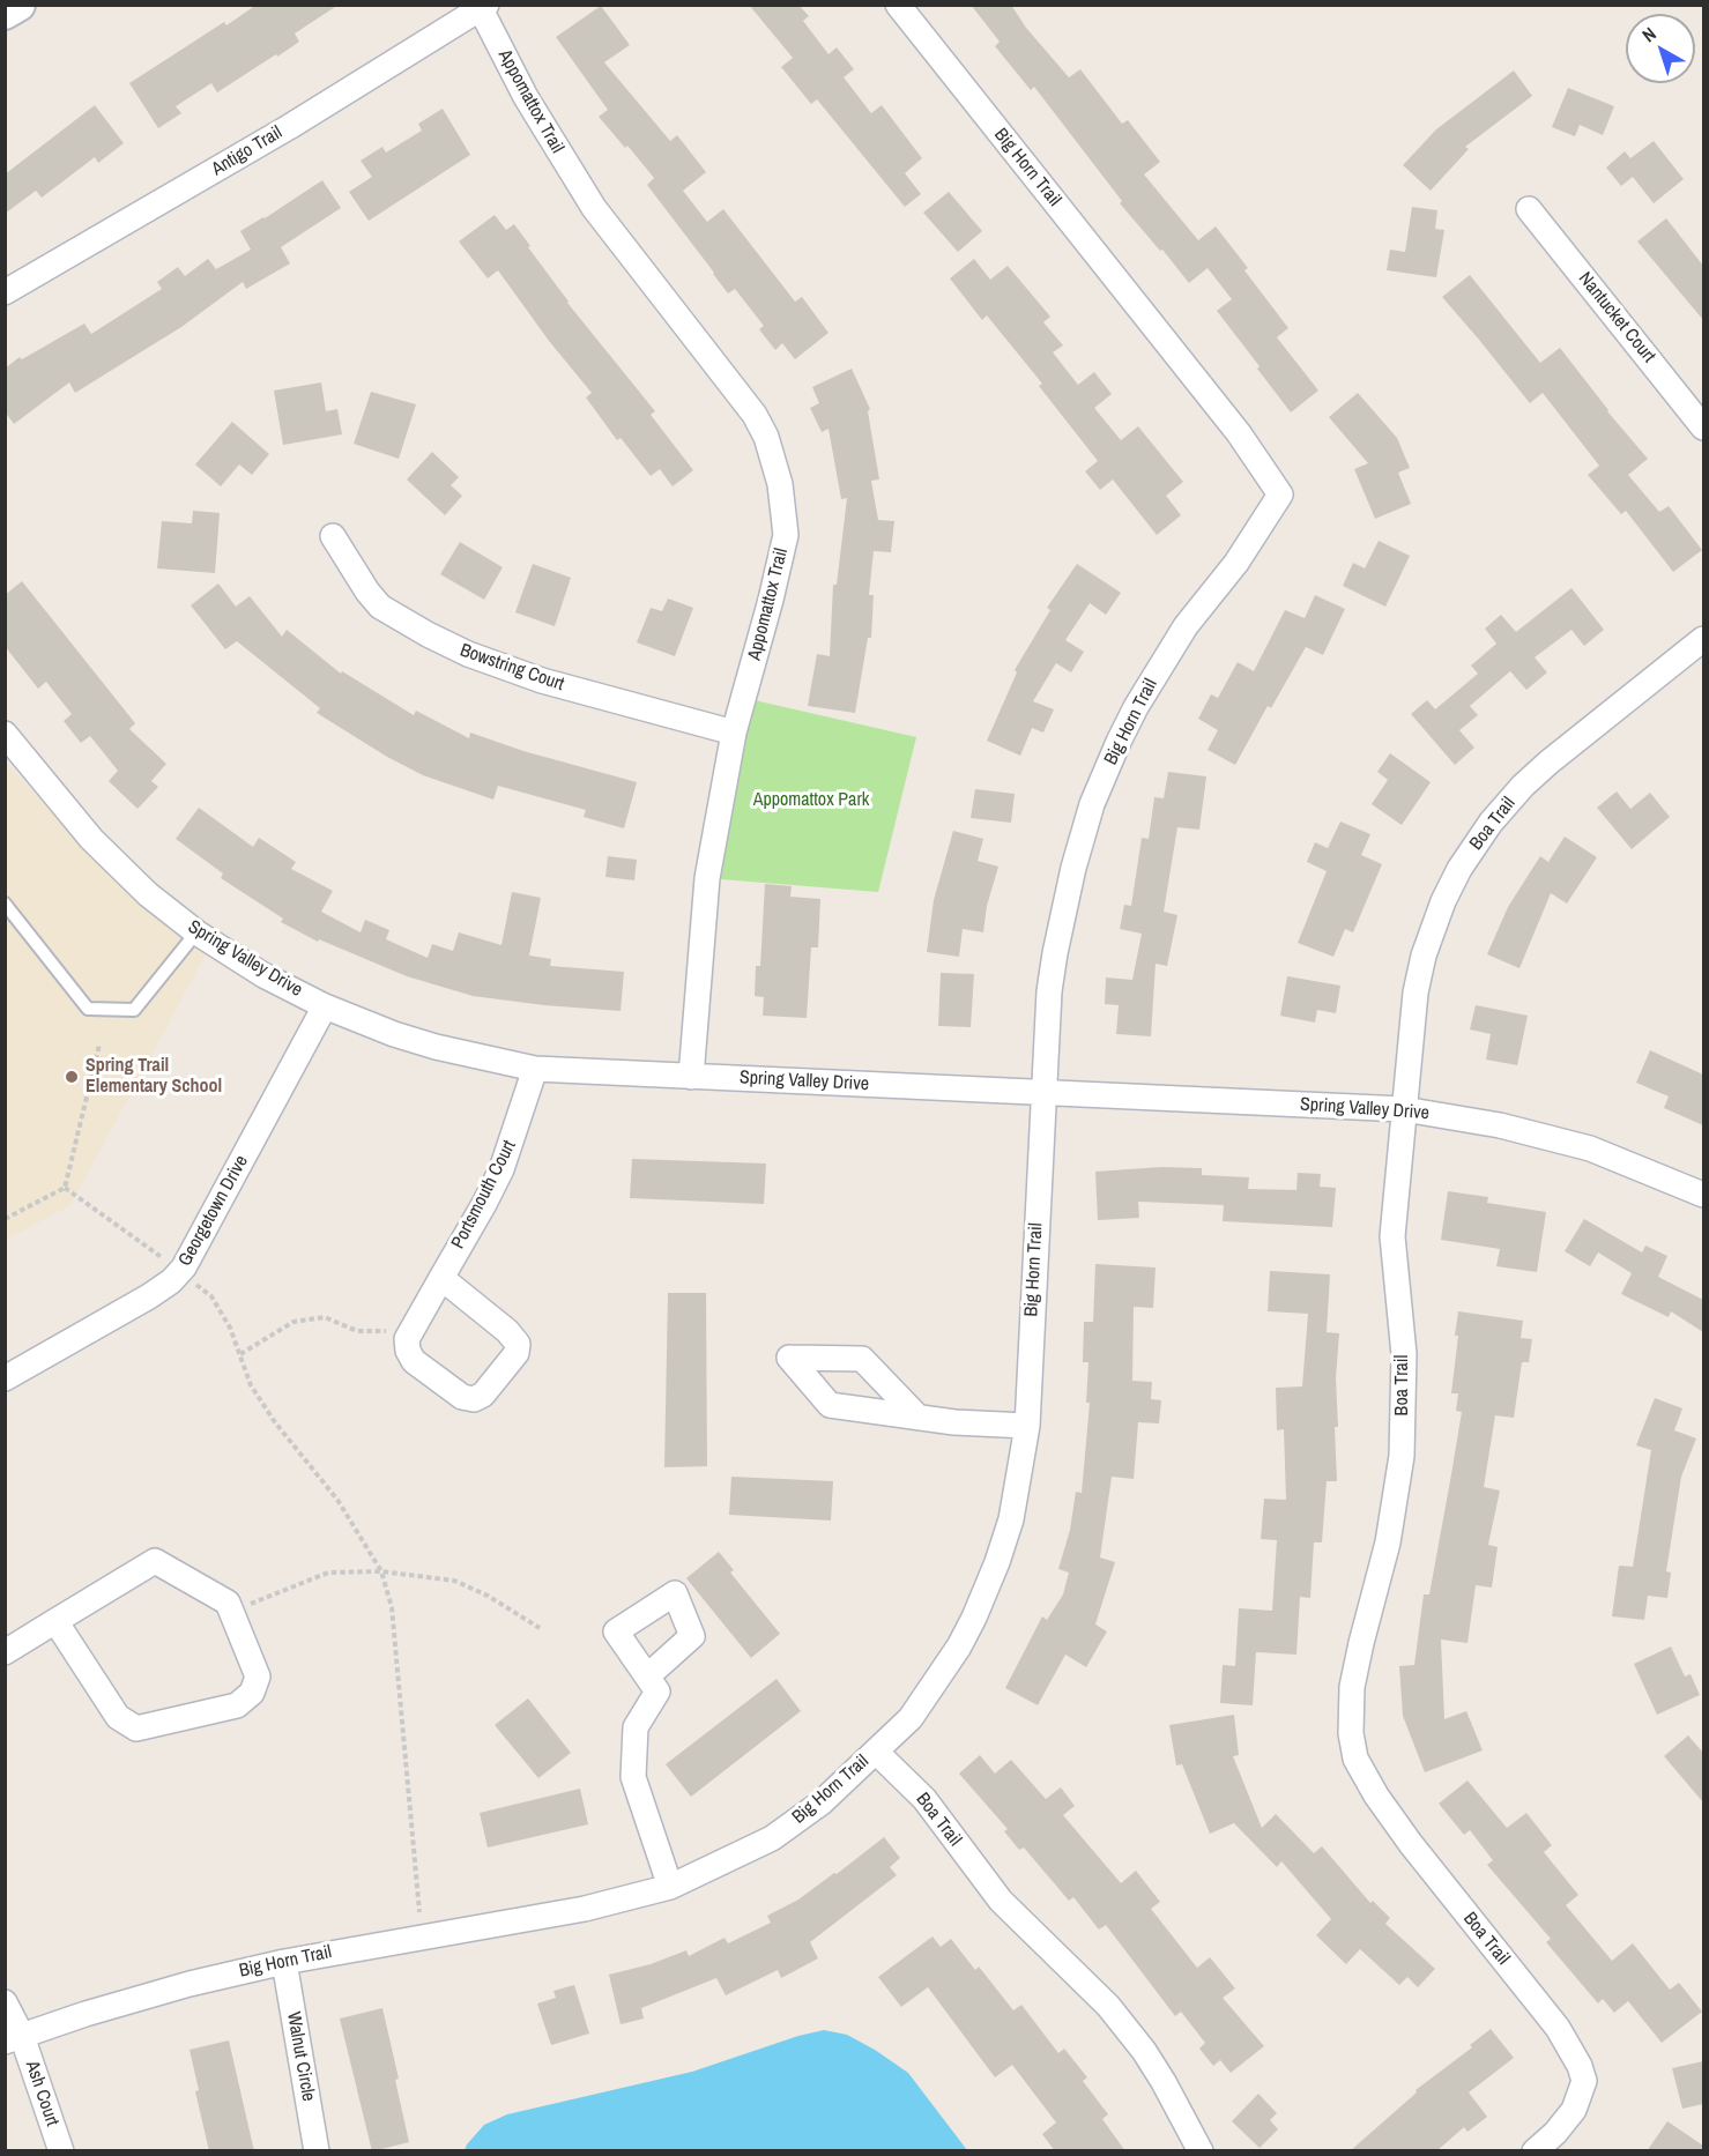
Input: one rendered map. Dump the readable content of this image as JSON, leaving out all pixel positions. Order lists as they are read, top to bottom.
{
  "streets": {
    "street": [
      "Appomattox Trail",
      "Antigo Trail",
      "Big Horn Trail",
      "Nantucket Court",
      "Bowstring Court",
      "Boa Trail",
      "Spring Valley Drive",
      "Portsmouth Court",
      "Georgetown Drive",
      "Walnut Circle",
      "Ash Court"
    ]
  },
  "crossings": [
    ["Appomattox Trail", "Antigo Trail"],
    ["Appomattox Trail", "Bowstring Court"],
    ["Appomattox Trail", "Spring Valley Drive"],
    ["Big Horn Trail", "Boa Trail"],
    ["Big Horn Trail", "Spring Valley Drive"],
    ["Big Horn Trail", "Walnut Circle"],
    ["Big Horn Trail", "Ash Court"],
    ["Boa Trail", "Spring Valley Drive"],
    ["Spring Valley Drive", "Portsmouth Court"],
    ["Spring Valley Drive", "Georgetown Drive"]
  ],
  "parks": ["Appomattox Park"],
  "places": ["Spring Trail Elementary School"],
  "north": "top left"
}
